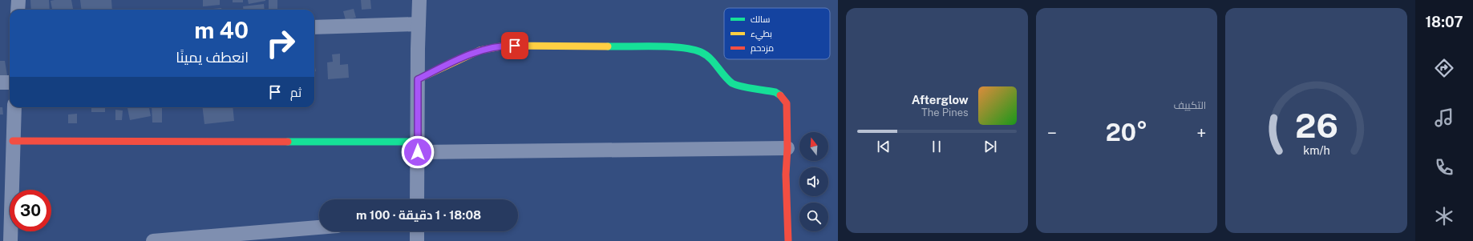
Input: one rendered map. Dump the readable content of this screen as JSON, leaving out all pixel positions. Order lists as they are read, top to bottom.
{
  "legend": ["سالك", "بطيء", "مزدحم"],
  "north": "top",
  "page": {
    "tabs": "18:07",
    "tile": "التكييف",
    "turn": ["40 m", "انعطف يمينًا"],
    "then": "ثم",
    "song": ["Afterglow", "The Pines"],
    "heat": ["−", "20°", "+"],
    "limit": "30",
    "trip": "18:08 · 1 دقيقة · 100 m",
    "gauge": ["26", "km/h"]
  }
}
